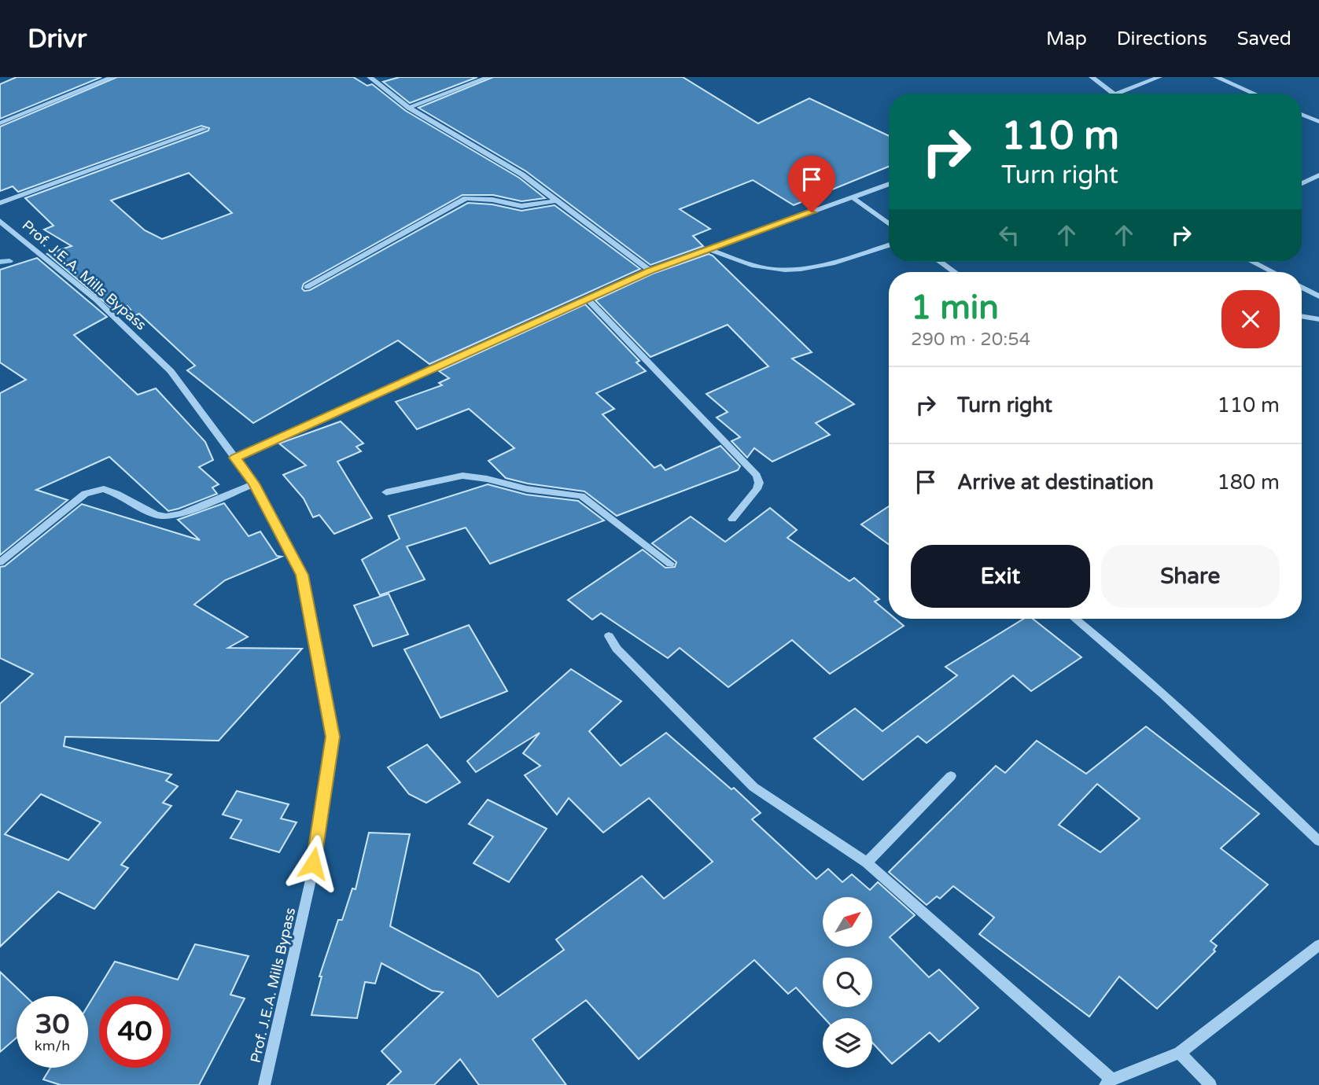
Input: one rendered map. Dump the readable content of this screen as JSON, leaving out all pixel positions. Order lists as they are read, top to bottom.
{
  "streets": {
    "street": ["Prof. J.E.A. Mills Bypass"]
  },
  "north": "top right",
  "page": {
    "header": "Drivr",
    "nav": ["Map", "Directions", "Saved"],
    "turn": ["110 m", "Turn right"],
    "heading": ["1 min", "290 m · 20:54"],
    "list": [
      {
        "name": "Turn right",
        "value": "110 m"
      },
      {
        "name": "Arrive at destination",
        "value": "180 m"
      }
    ],
    "buttons": ["Exit", "Share"],
    "speed": "30 km/h",
    "limit": "40"
  }
}
